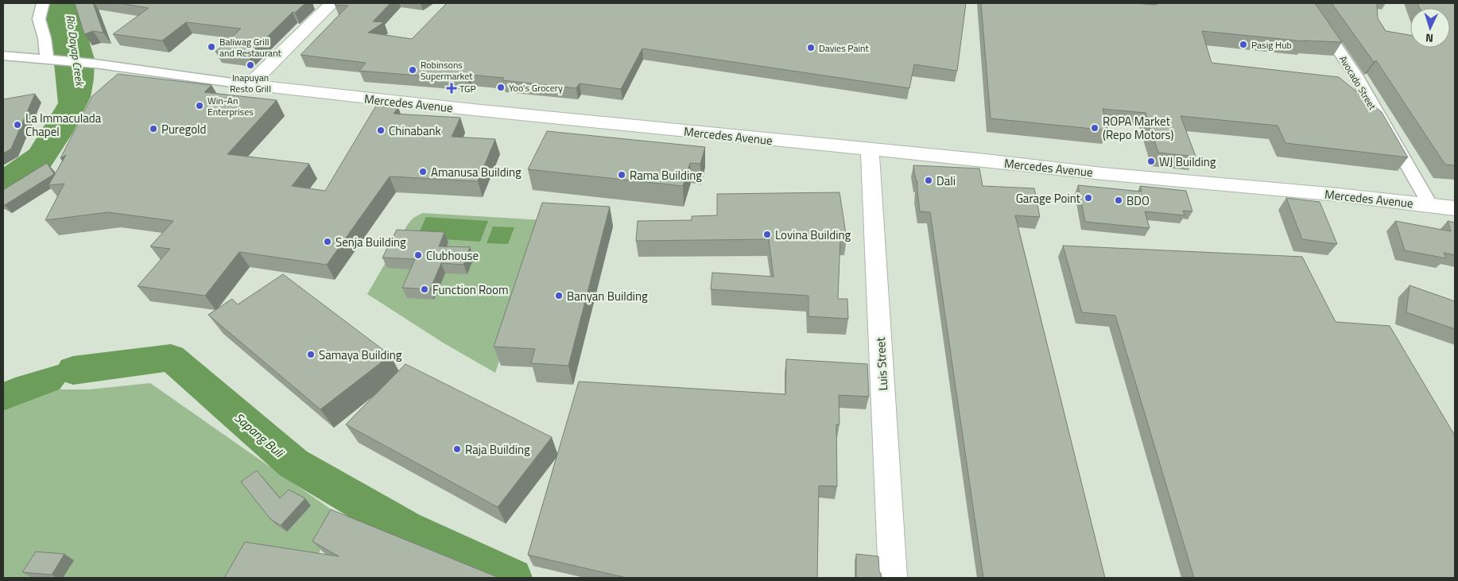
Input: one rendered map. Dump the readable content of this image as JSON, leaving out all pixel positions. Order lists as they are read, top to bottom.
{
  "streets": {
    "main road": ["Mercedes Avenue", "Luis Street"],
    "street": ["Avocado Street"]
  },
  "crossings": [
    ["Avocado Street", "Mercedes Avenue"],
    ["Mercedes Avenue", "Luis Street"]
  ],
  "water": ["Rio Dayap Creek", "Sapang Buli"],
  "places": {
    "other": [
      "Pasig Hub",
      "Baliwag Grill and Restaurant",
      "Davies Paint",
      "Inapuyan Resto Grill",
      "Robinsons Supermarket",
      "Yoo's Grocery",
      "Win-An Enterprises",
      "La Immaculada Chapel",
      "ROPA Market (Repo Motors)",
      "Puregold",
      "Chinabank",
      "WJ Building",
      "Amanusa Building",
      "Rama Building",
      "Dali",
      "Garage Point",
      "BDO",
      "Lovina Building",
      "Senja Building",
      "Clubhouse",
      "Function Room",
      "Banyan Building",
      "Samaya Building",
      "Raja Building"
    ],
    "health": ["TGP"]
  },
  "north": "bottom"
}
